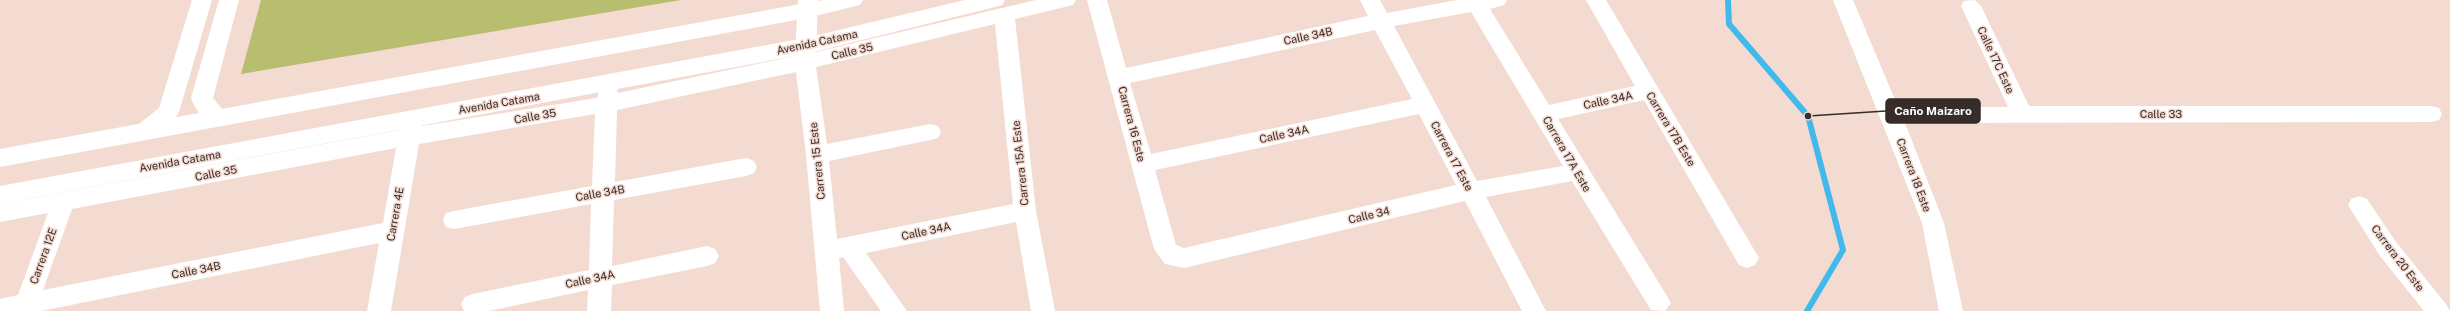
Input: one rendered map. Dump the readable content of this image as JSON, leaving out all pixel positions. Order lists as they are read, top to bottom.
{
  "streets": {
    "street": [
      "Calle 34B",
      "Avenida Catama",
      "Calle 35",
      "Calle 17C Este",
      "Calle 34A",
      "Calle 33",
      "Carrera 16 Este",
      "Carrera 17B Este",
      "Carrera 17A Este",
      "Carrera 17 Este",
      "Carrera 15 Este",
      "Carrera 15A Este",
      "Carrera 18 Este",
      "Carrera 4E",
      "Calle 34",
      "Carrera 12E",
      "Carrera 20 Este"
    ]
  },
  "crossings": [
    ["Calle 34B", "Carrera 16 Este"],
    ["Calle 34B", "Carrera 17A Este"],
    ["Calle 34B", "Carrera 17 Este"],
    ["Calle 34B", "Carrera 4E"],
    ["Calle 34B", "Carrera 12E"],
    ["Avenida Catama", "Calle 35"],
    ["Avenida Catama", "Carrera 15 Este"],
    ["Avenida Catama", "Carrera 4E"],
    ["Calle 35", "Carrera 15 Este"],
    ["Calle 35", "Carrera 15A Este"],
    ["Calle 35", "Carrera 4E"],
    ["Calle 35", "Carrera 12E"],
    ["Calle 17C Este", "Calle 33"],
    ["Calle 34A", "Carrera 16 Este"],
    ["Calle 34A", "Carrera 17B Este"],
    ["Calle 34A", "Carrera 17A Este"],
    ["Calle 34A", "Carrera 17 Este"],
    ["Calle 34A", "Carrera 15 Este"],
    ["Calle 34A", "Carrera 15A Este"],
    ["Calle 33", "Carrera 18 Este"],
    ["Carrera 16 Este", "Calle 34"],
    ["Carrera 17A Este", "Calle 34"],
    ["Carrera 17 Este", "Calle 34"]
  ],
  "places": ["Caño Maizaro"]
}
